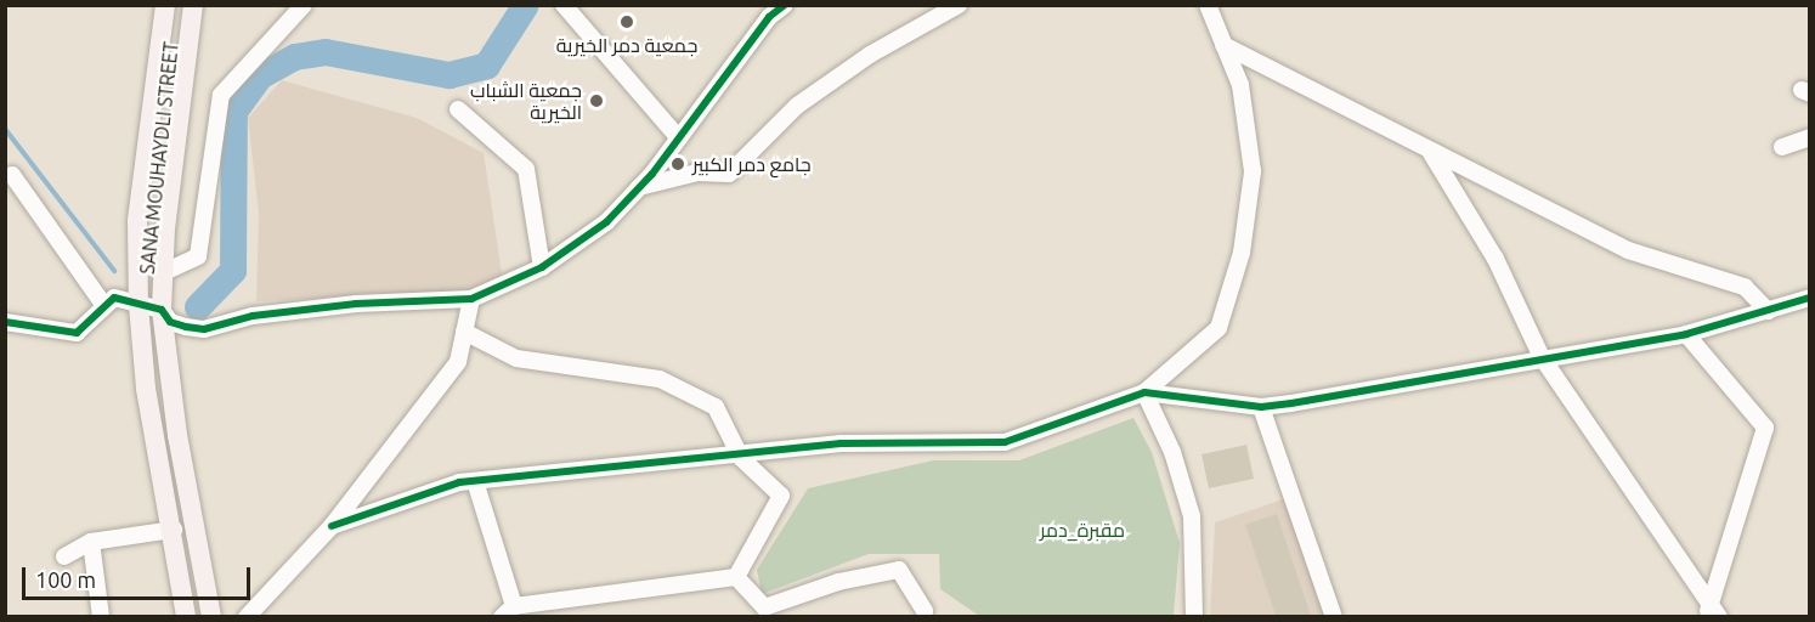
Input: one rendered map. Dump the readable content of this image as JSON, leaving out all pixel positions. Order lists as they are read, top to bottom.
{
  "streets": {
    "main road": ["SANA MOUHAYDLI STREET"]
  },
  "parks": ["مقبرة_دمر"],
  "places": ["جمعية دمر الخيرية", "جمعية الشباب الخيرية", "جامع دمر الكبير"],
  "scale_bar": "100 m"
}
